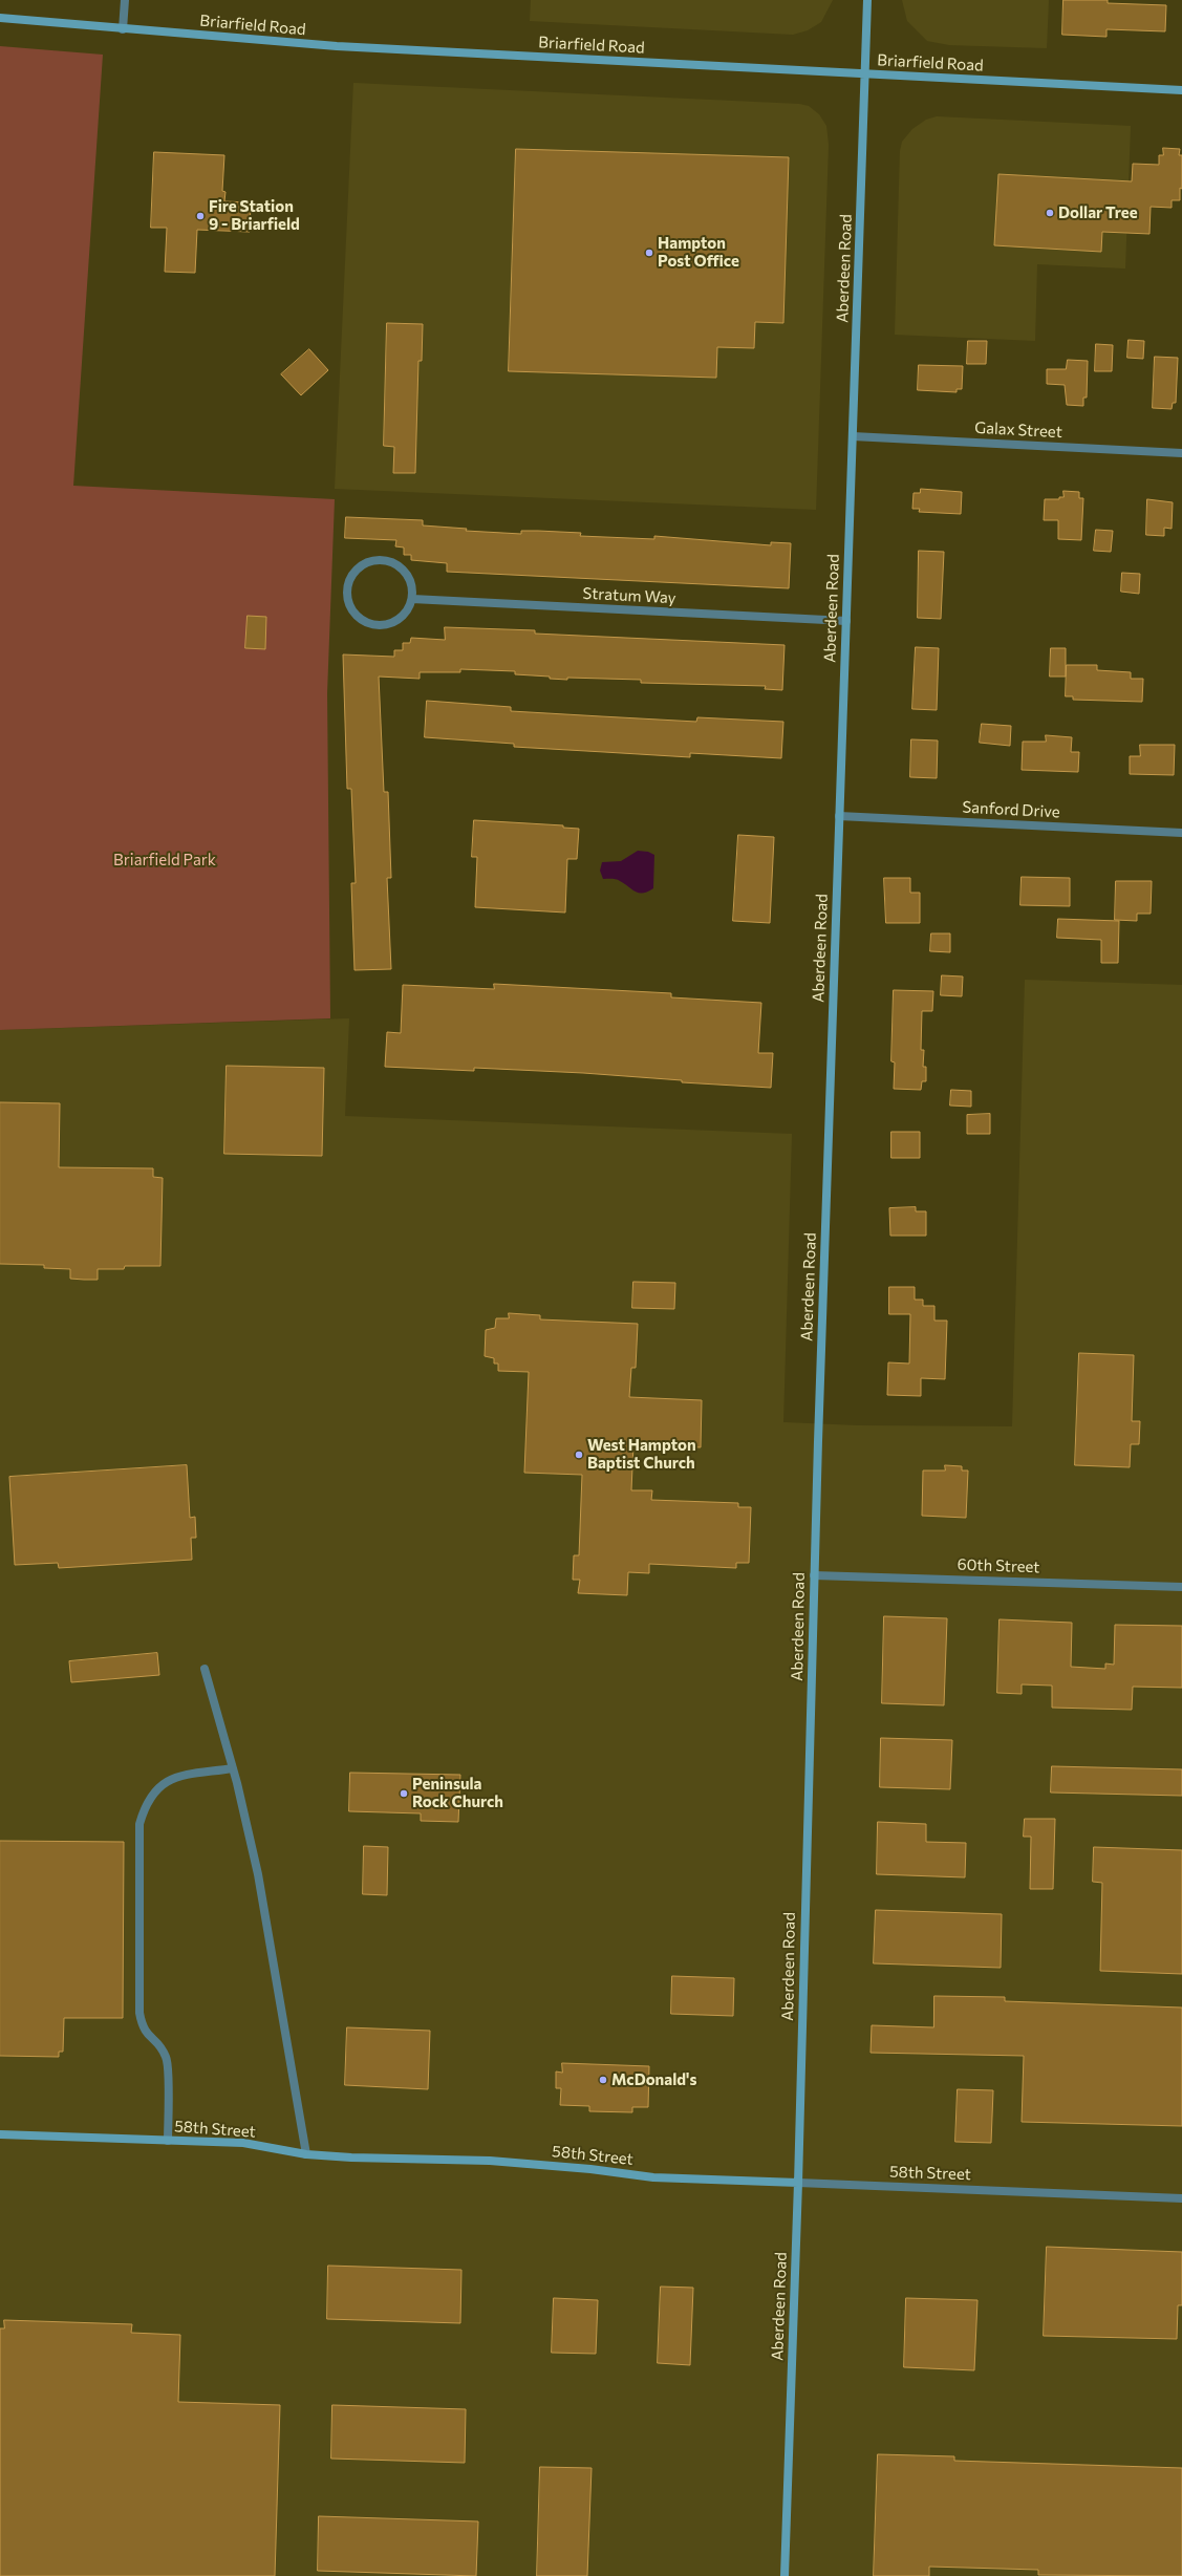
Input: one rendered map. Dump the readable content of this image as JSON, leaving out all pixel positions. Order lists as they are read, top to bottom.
{
  "streets": {
    "main road": ["Briarfield Road", "Aberdeen Road", "58th Street"],
    "street": [
      "Galax Street",
      "Stratum Way",
      "Sanford Drive",
      "60th Street"
    ]
  },
  "crossings": [
    ["Briarfield Road", "Aberdeen Road"],
    ["Aberdeen Road", "Galax Street"],
    ["Aberdeen Road", "Stratum Way"],
    ["Aberdeen Road", "Sanford Drive"],
    ["Aberdeen Road", "60th Street"],
    ["Aberdeen Road", "58th Street"]
  ],
  "parks": ["Briarfield Park"],
  "places": [
    "Dollar Tree",
    "Fire Station 9 - Briarfield",
    "Hampton Post Office",
    "West Hampton Baptist Church",
    "Peninsula Rock Church",
    "McDonald's"
  ]
}
